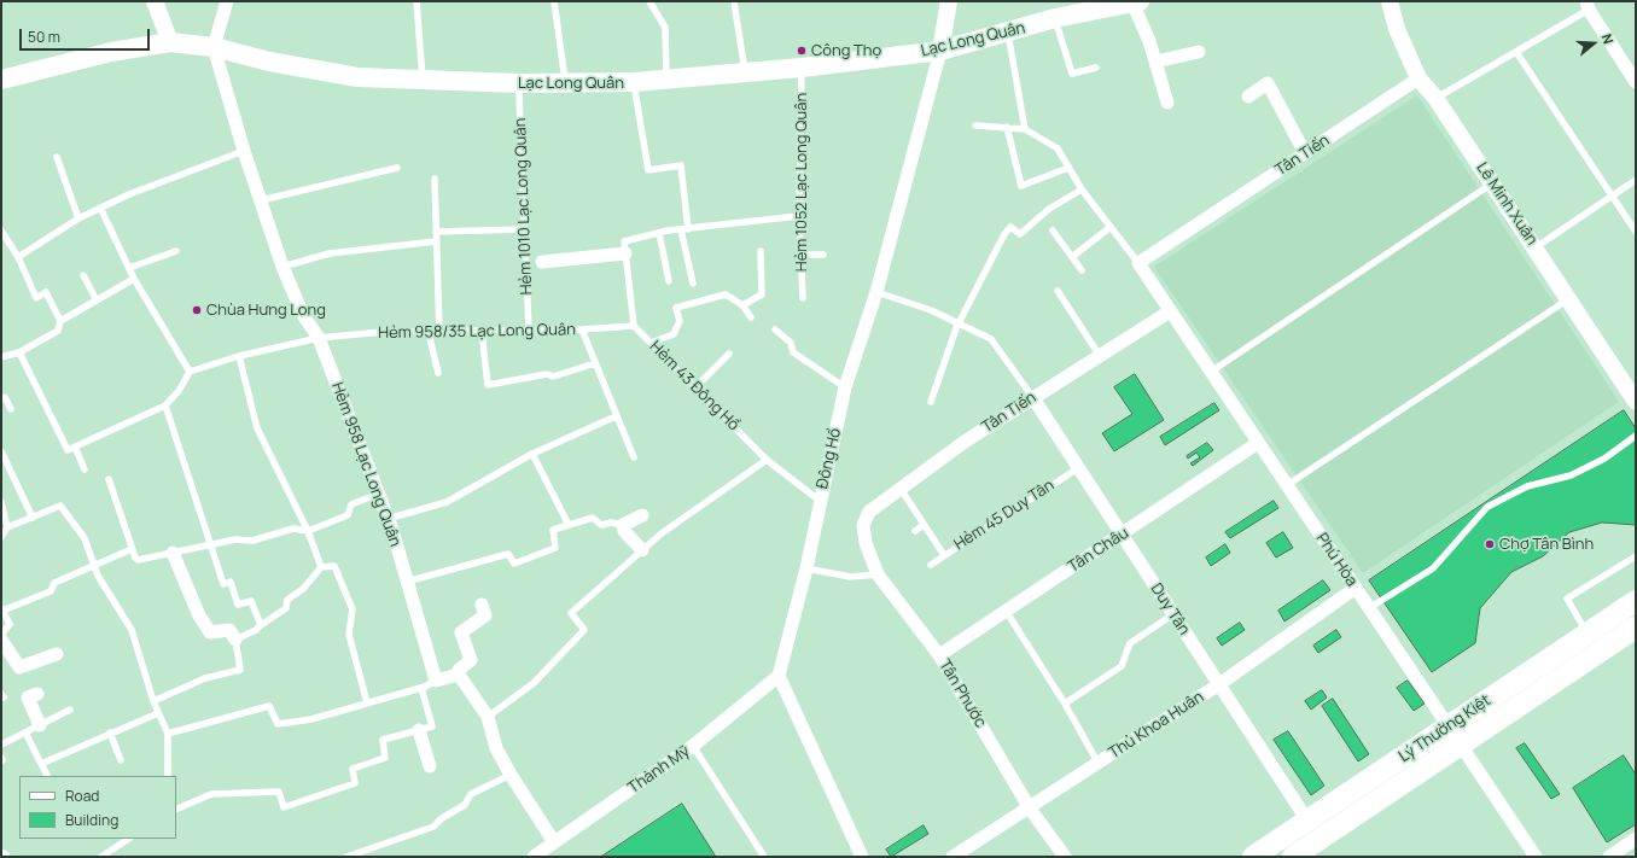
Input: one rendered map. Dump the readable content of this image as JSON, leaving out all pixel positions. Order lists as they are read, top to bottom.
{
  "streets": {
    "main road": ["Lạc Long Quân", "Lý Thường Kiệt"],
    "street": [
      "Tân Tiến",
      "Lê Minh Xuân",
      "Đông Hồ",
      "Hẻm 958 Lạc Long Quân",
      "Tân Châu",
      "Phú Hòa",
      "Duy Tân",
      "Tân Phước",
      "Thủ Khoa Huân",
      "Thành Mỹ"
    ],
    "lane": [
      "Hẻm 1052 Lạc Long Quân",
      "Hẻm 1010 Lạc Long Quân",
      "Hẻm 958/35 Lạc Long Quân",
      "Hẻm 43 Đông Hồ",
      "Hẻm 45 Duy Tân"
    ]
  },
  "crossings": [
    ["Lạc Long Quân", "Hẻm 1052 Lạc Long Quân"],
    ["Lạc Long Quân", "Hẻm 1010 Lạc Long Quân"],
    ["Lạc Long Quân", "Đông Hồ"],
    ["Lạc Long Quân", "Hẻm 958 Lạc Long Quân"],
    ["Tân Tiến", "Lê Minh Xuân"],
    ["Tân Tiến", "Phú Hòa"],
    ["Tân Tiến", "Duy Tân"],
    ["Tân Tiến", "Tân Phước"],
    ["Hẻm 1010 Lạc Long Quân", "Hẻm 958/35 Lạc Long Quân"],
    ["Hẻm 958/35 Lạc Long Quân", "Hẻm 43 Đông Hồ"],
    ["Hẻm 958/35 Lạc Long Quân", "Hẻm 958 Lạc Long Quân"],
    ["Hẻm 43 Đông Hồ", "Đông Hồ"],
    ["Đông Hồ", "Thành Mỹ"],
    ["Hẻm 45 Duy Tân", "Duy Tân"],
    ["Tân Châu", "Phú Hòa"],
    ["Tân Châu", "Duy Tân"],
    ["Tân Châu", "Tân Phước"],
    ["Phú Hòa", "Thủ Khoa Huân"],
    ["Phú Hòa", "Lý Thường Kiệt"],
    ["Duy Tân", "Thủ Khoa Huân"],
    ["Duy Tân", "Lý Thường Kiệt"],
    ["Tân Phước", "Thủ Khoa Huân"]
  ],
  "places": ["Công Thọ", "Chùa Hưng Long", "Chợ Tân Bình"],
  "legend": ["Road", "Building"],
  "scale_bar": "50 m",
  "north": "right"
}
